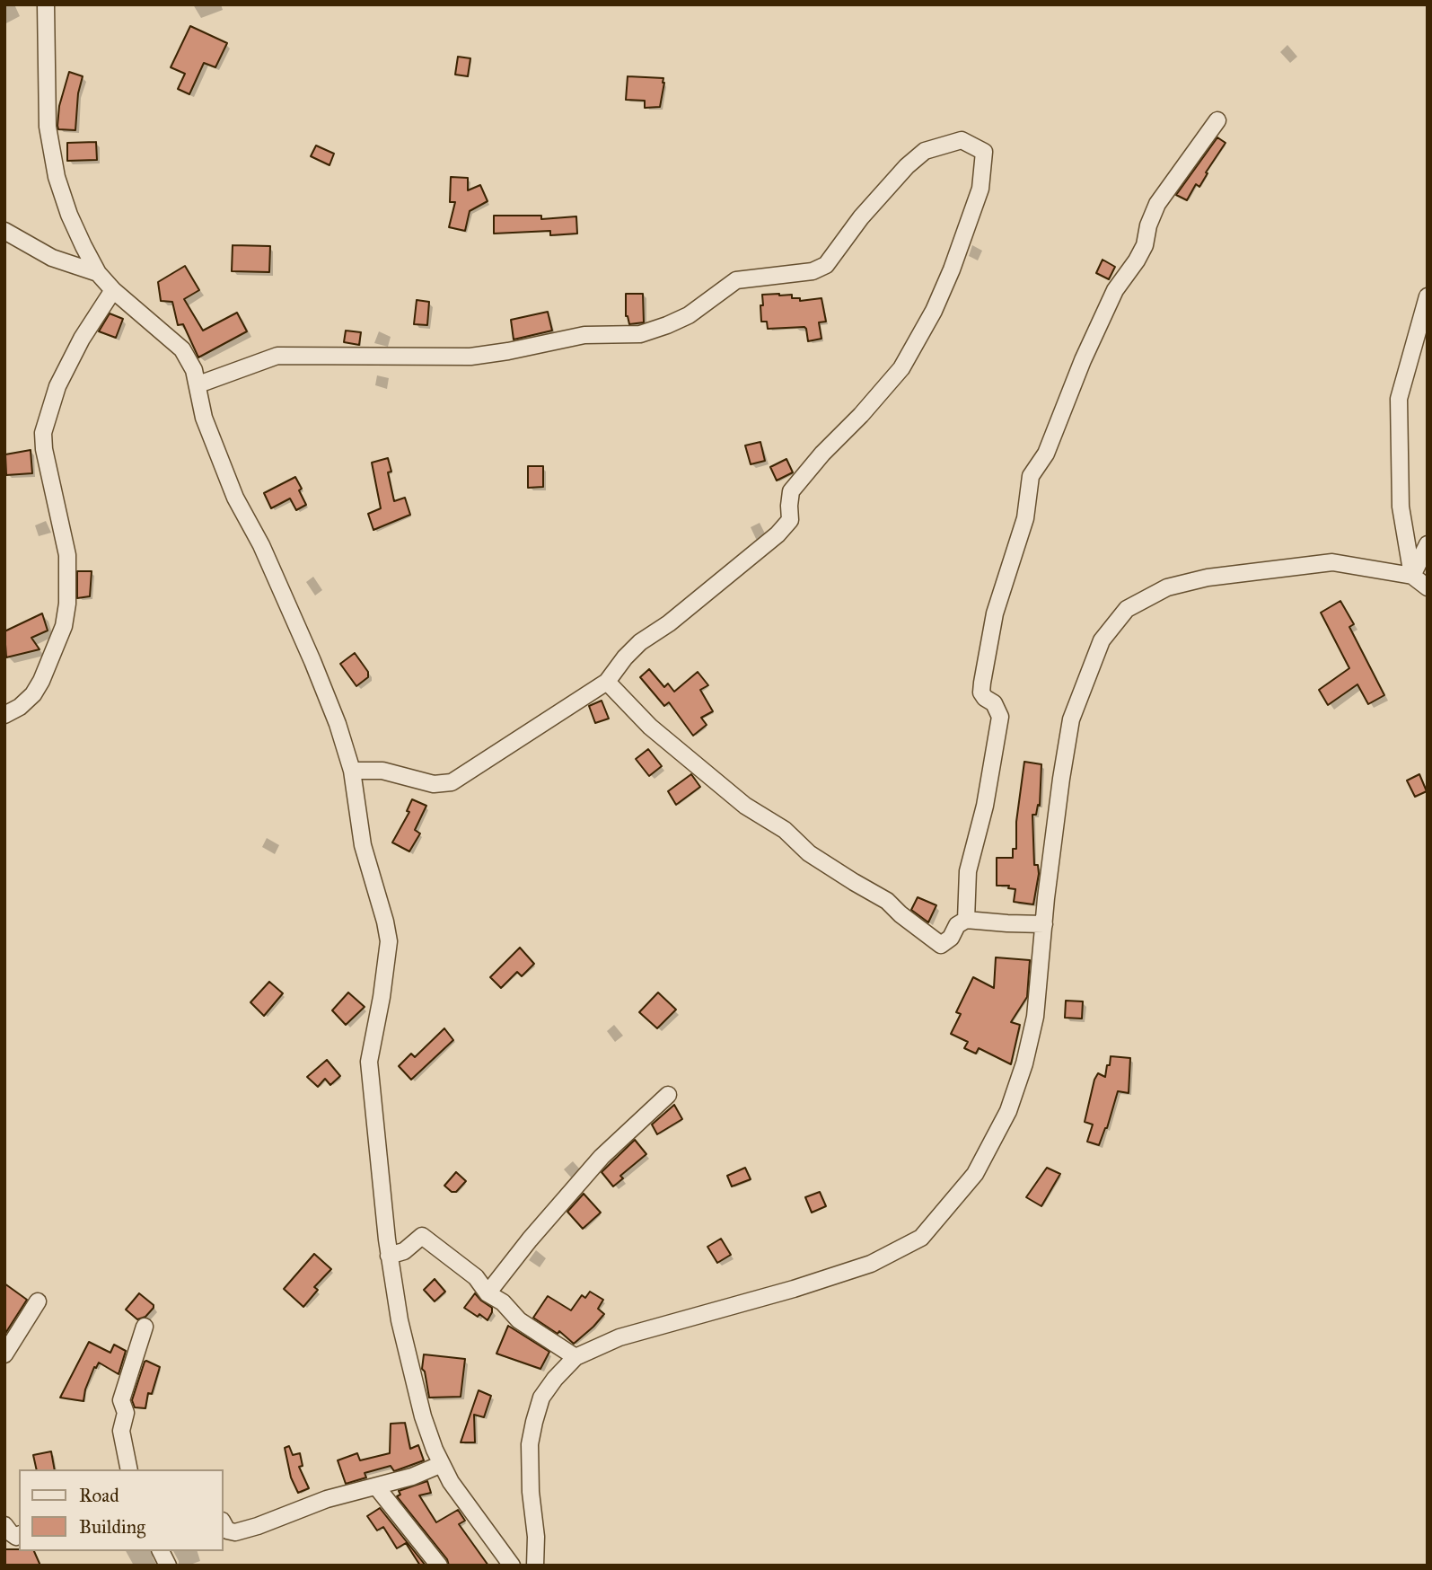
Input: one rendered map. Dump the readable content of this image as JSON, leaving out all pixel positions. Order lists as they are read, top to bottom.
{
  "legend": ["Road", "Building"]
}
